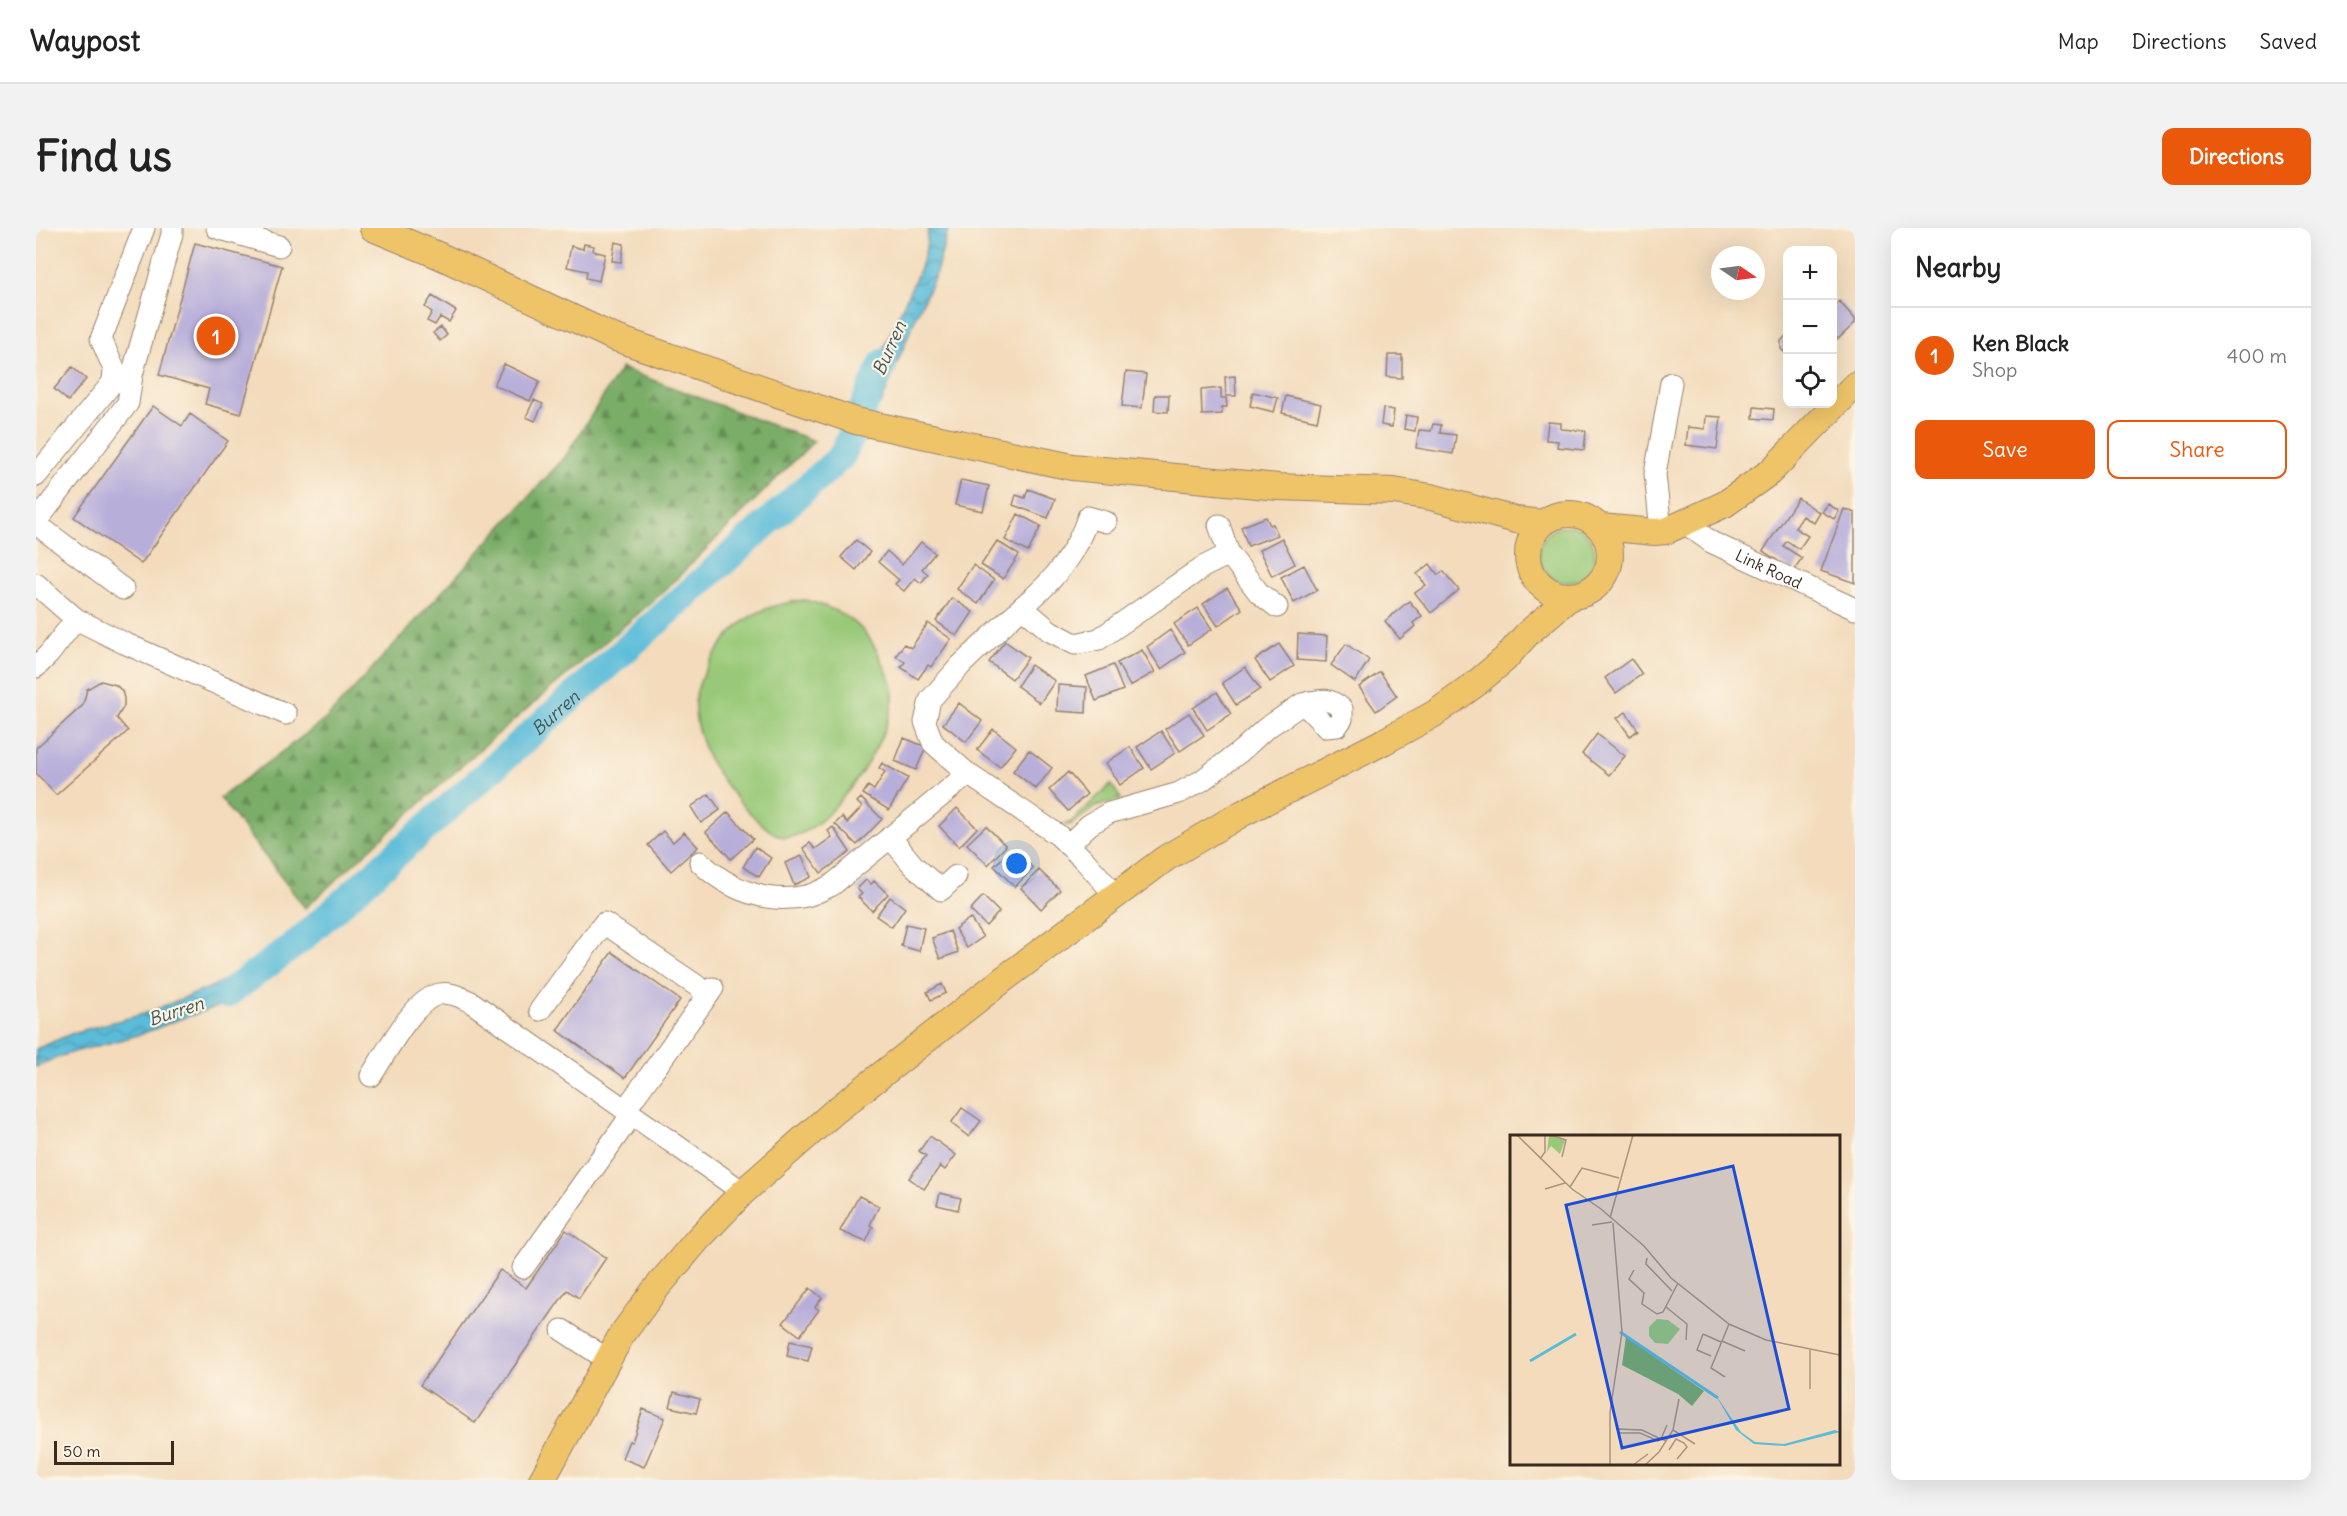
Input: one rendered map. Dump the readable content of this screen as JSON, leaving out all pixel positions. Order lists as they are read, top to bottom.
{
  "streets": {
    "street": ["Link Road"]
  },
  "water": ["Burren"],
  "scale_bar": "50 m",
  "north": "right",
  "page": {
    "header": "Waypost",
    "nav": ["Map", "Directions", "Saved"],
    "buttons": [
      "Directions",
      ["Save", "Share"]
    ],
    "title": "Find us",
    "heading": "Nearby",
    "map_buttons": ["+", "−"],
    "list": [
      {
        "mark": "1",
        "name": "Ken Black",
        "note": "Shop",
        "value": "400 m"
      }
    ],
    "pins": "1",
    "scale": "50 m"
  }
}
